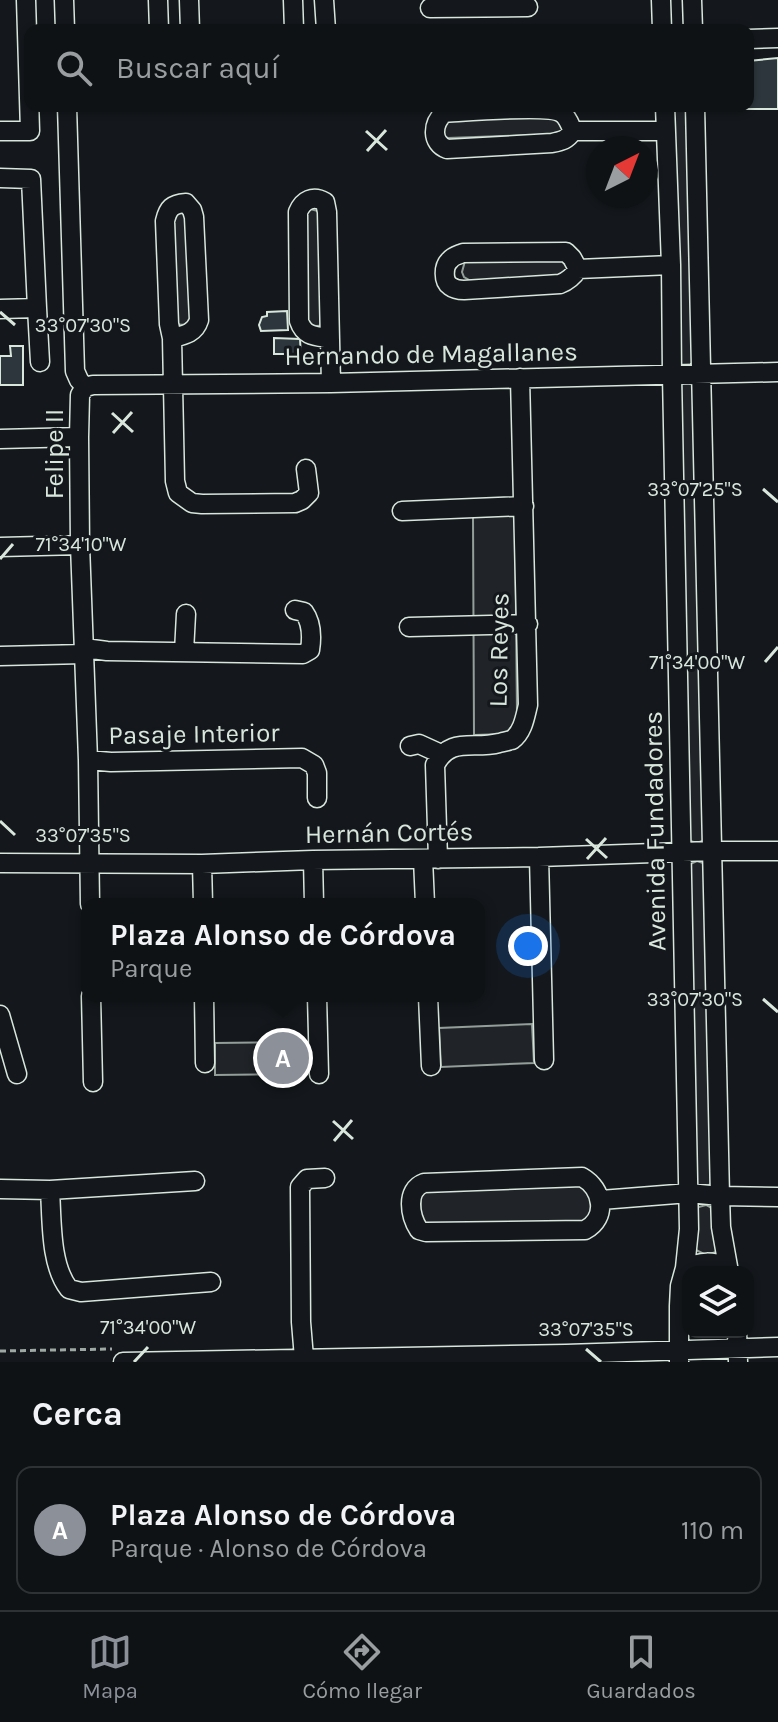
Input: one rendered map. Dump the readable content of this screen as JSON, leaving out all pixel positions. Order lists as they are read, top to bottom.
{
  "streets": {
    "street": [
      "Hernando de Magallanes",
      "Felipe II",
      "Los Reyes",
      "Pasaje Interior",
      "Avenida Fundadores",
      "Hernán Cortés"
    ]
  },
  "crossings": [
    ["Hernando de Magallanes", "Felipe II"],
    ["Hernando de Magallanes", "Los Reyes"],
    ["Hernando de Magallanes", "Avenida Fundadores"],
    ["Felipe II", "Pasaje Interior"],
    ["Felipe II", "Hernán Cortés"],
    ["Avenida Fundadores", "Hernán Cortés"]
  ],
  "north": "top right",
  "page": {
    "search": "Buscar aquí",
    "popup": ["Plaza Alonso de Córdova", "Parque"],
    "pins": "A",
    "heading": "Cerca",
    "list": [
      {
        "mark": "A",
        "name": "Plaza Alonso de Córdova",
        "note": "Parque · Alonso de Córdova",
        "value": "110 m"
      }
    ],
    "nav": ["Mapa", "Cómo llegar", "Guardados"]
  },
  "coordinates": [
    "33°07'30\"S",
    "33°07'25\"S",
    "71°34'10\"W",
    "71°34'00\"W",
    "33°07'35\"S"
  ]
}
